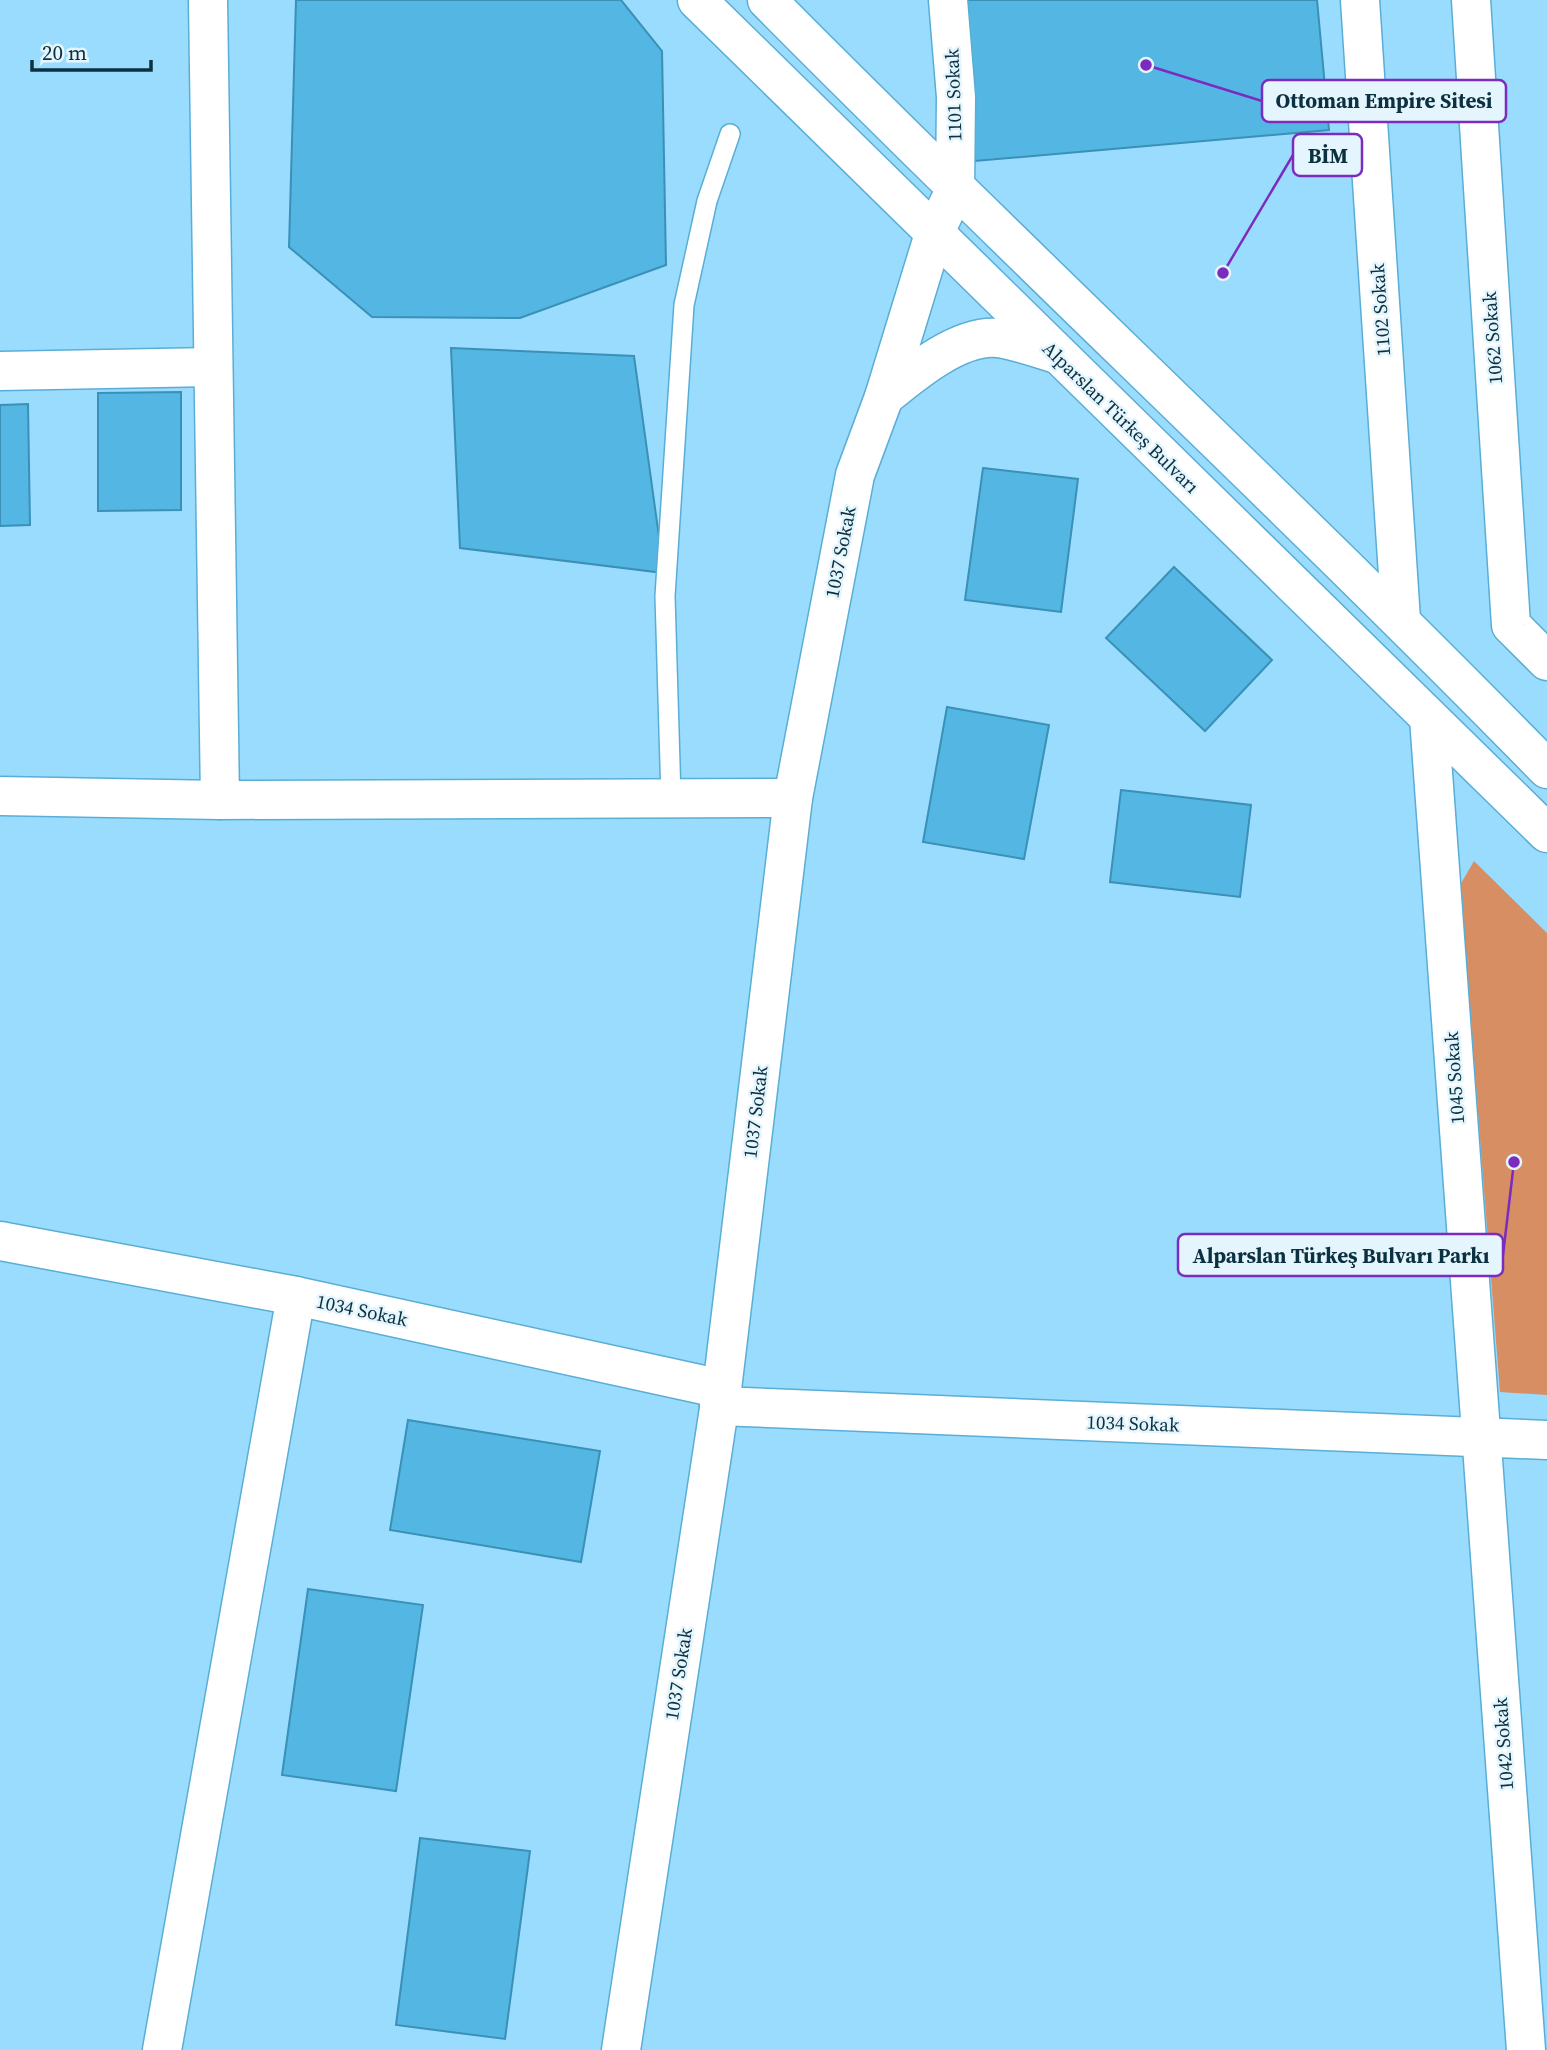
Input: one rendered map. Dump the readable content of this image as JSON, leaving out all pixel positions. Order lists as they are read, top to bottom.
{
  "streets": {
    "street": [
      "1101 Sokak",
      "1102 Sokak",
      "1062 Sokak",
      "Alparslan Türkeş Bulvarı",
      "1037 Sokak",
      "1045 Sokak",
      "1034 Sokak",
      "1042 Sokak"
    ]
  },
  "crossings": [
    ["1101 Sokak", "1037 Sokak"],
    ["Alparslan Türkeş Bulvarı", "1037 Sokak"],
    ["Alparslan Türkeş Bulvarı", "1045 Sokak"],
    ["1037 Sokak", "1034 Sokak"],
    ["1045 Sokak", "1034 Sokak"],
    ["1045 Sokak", "1042 Sokak"],
    ["1034 Sokak", "1042 Sokak"]
  ],
  "places": ["Ottoman Empire Sitesi", "BİM", "Alparslan Türkeş Bulvarı Parkı"],
  "scale_bar": "20 m"
}
